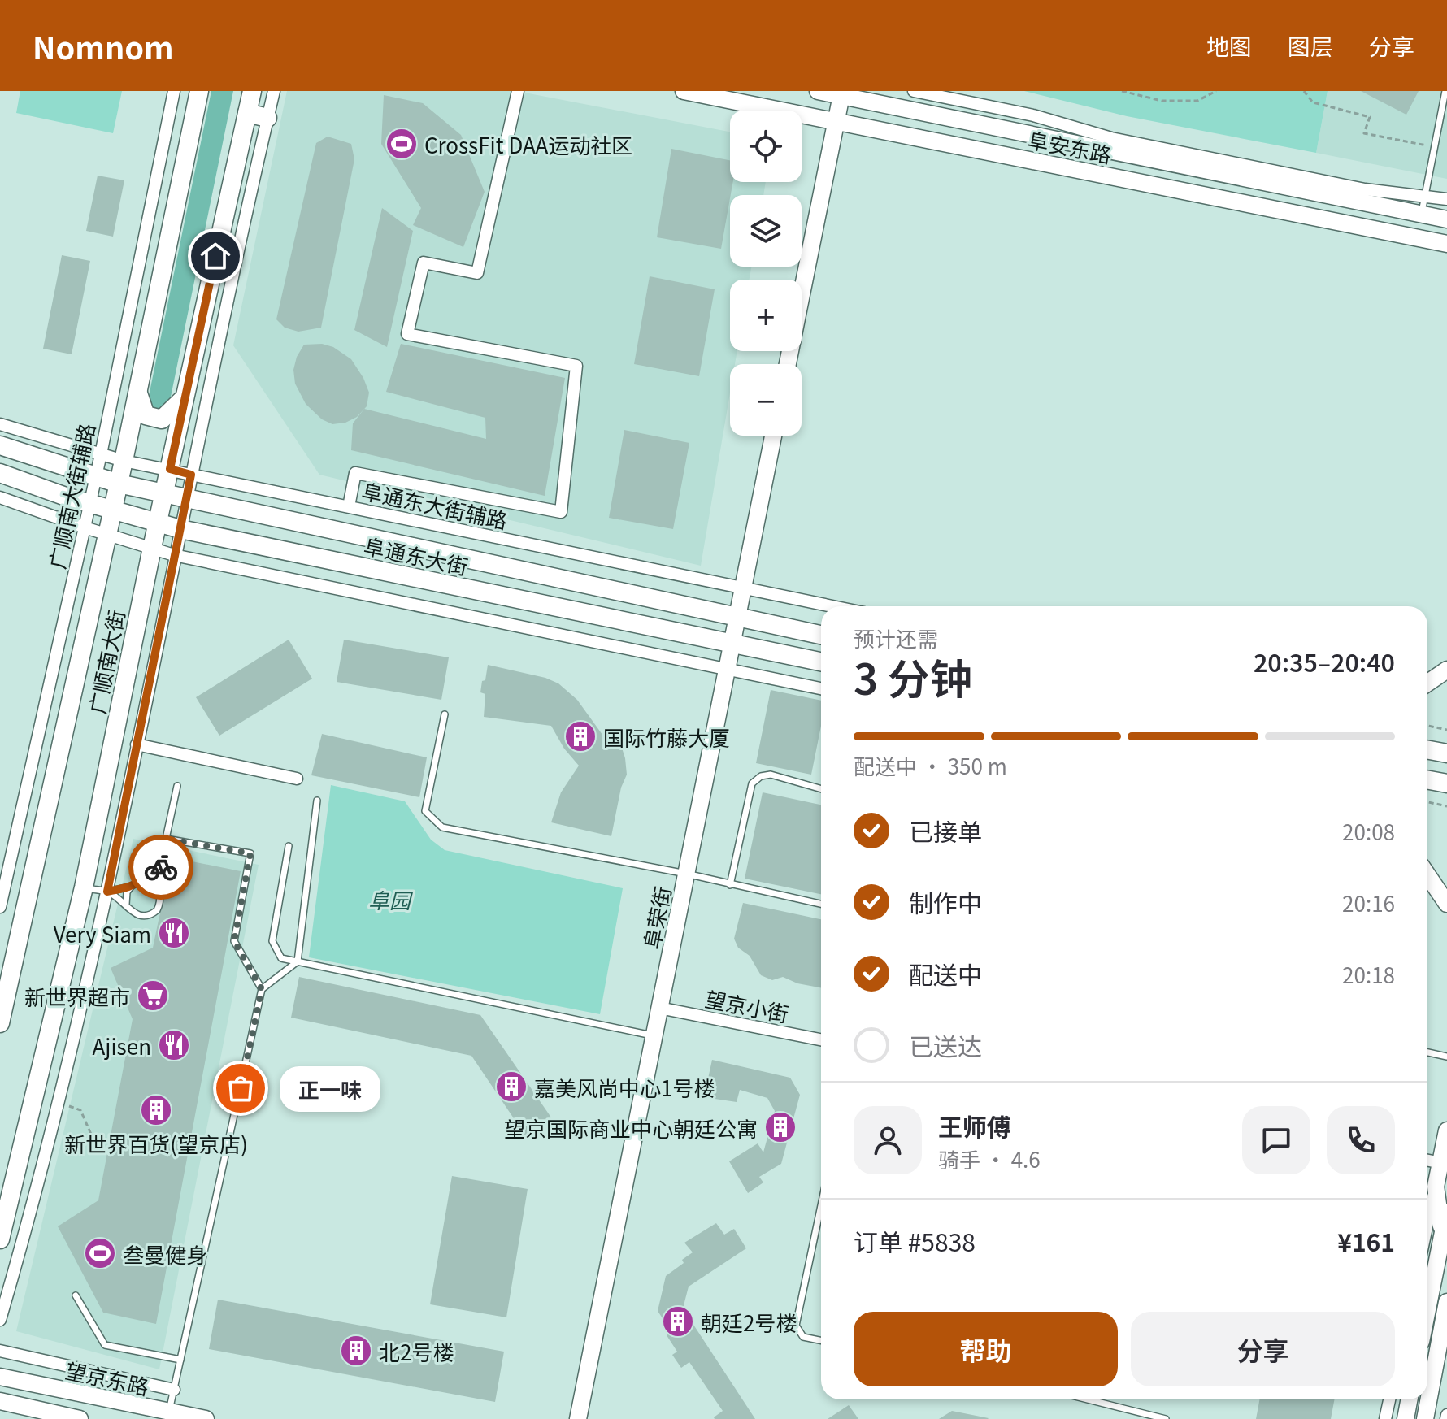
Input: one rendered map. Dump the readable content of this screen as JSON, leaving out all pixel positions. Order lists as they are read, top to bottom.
{
  "streets": {
    "main road": ["阜通东大街", "广顺南大街"],
    "street": [
      "阜安东路",
      "广顺南大街辅路",
      "阜通东大街辅路",
      "阜荣街",
      "望京小街",
      "望京东路"
    ]
  },
  "crossings": [
    ["广顺南大街辅路", "阜通东大街辅路"],
    ["广顺南大街辅路", "阜通东大街"],
    ["阜通东大街辅路", "广顺南大街"],
    ["阜通东大街辅路", "阜荣街"],
    ["阜通东大街", "广顺南大街"],
    ["阜通东大街", "阜荣街"],
    ["阜荣街", "望京小街"]
  ],
  "parks": ["阜园"],
  "places": {
    "sports": ["CrossFit DAA运动社区", "叁曼健身"],
    "building": [
      "国际竹藤大厦",
      "嘉美风尚中心1号楼",
      "新世界百货(望京店)",
      "望京国际商业中心朝廷公寓",
      "朝廷2号楼",
      "北2号楼"
    ],
    "restaurant": ["Very Siam", "Ajisen"],
    "supermarket": ["新世界超市"],
    "other": ["正一味"]
  },
  "page": {
    "header": "Nomnom",
    "nav": ["地图", "图层", "分享"],
    "map_buttons": ["+", "−"],
    "heading": ["3 分钟", "预计还需", "20:35–20:40"],
    "panel": [
      "王师傅",
      "骑手 · 4.6",
      "订单 #5838",
      "¥161"
    ],
    "bar": "配送中 · 350 m",
    "list": [
      ["已接单", "20:08"],
      ["制作中", "20:16"],
      ["配送中", "20:18"],
      "已送达"
    ],
    "bubble": "正一味",
    "buttons": ["帮助", "分享"]
  }
}
